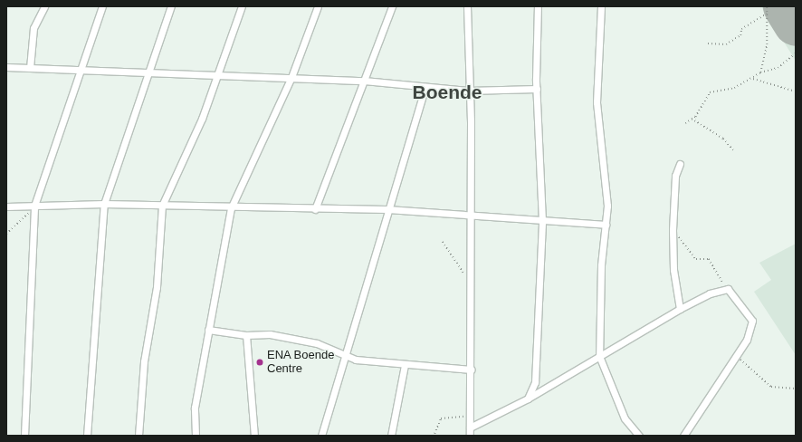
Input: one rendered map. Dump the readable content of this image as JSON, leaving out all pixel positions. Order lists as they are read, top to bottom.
{
  "districts": ["Boende"],
  "places": ["ENA Boende Centre"]
}
